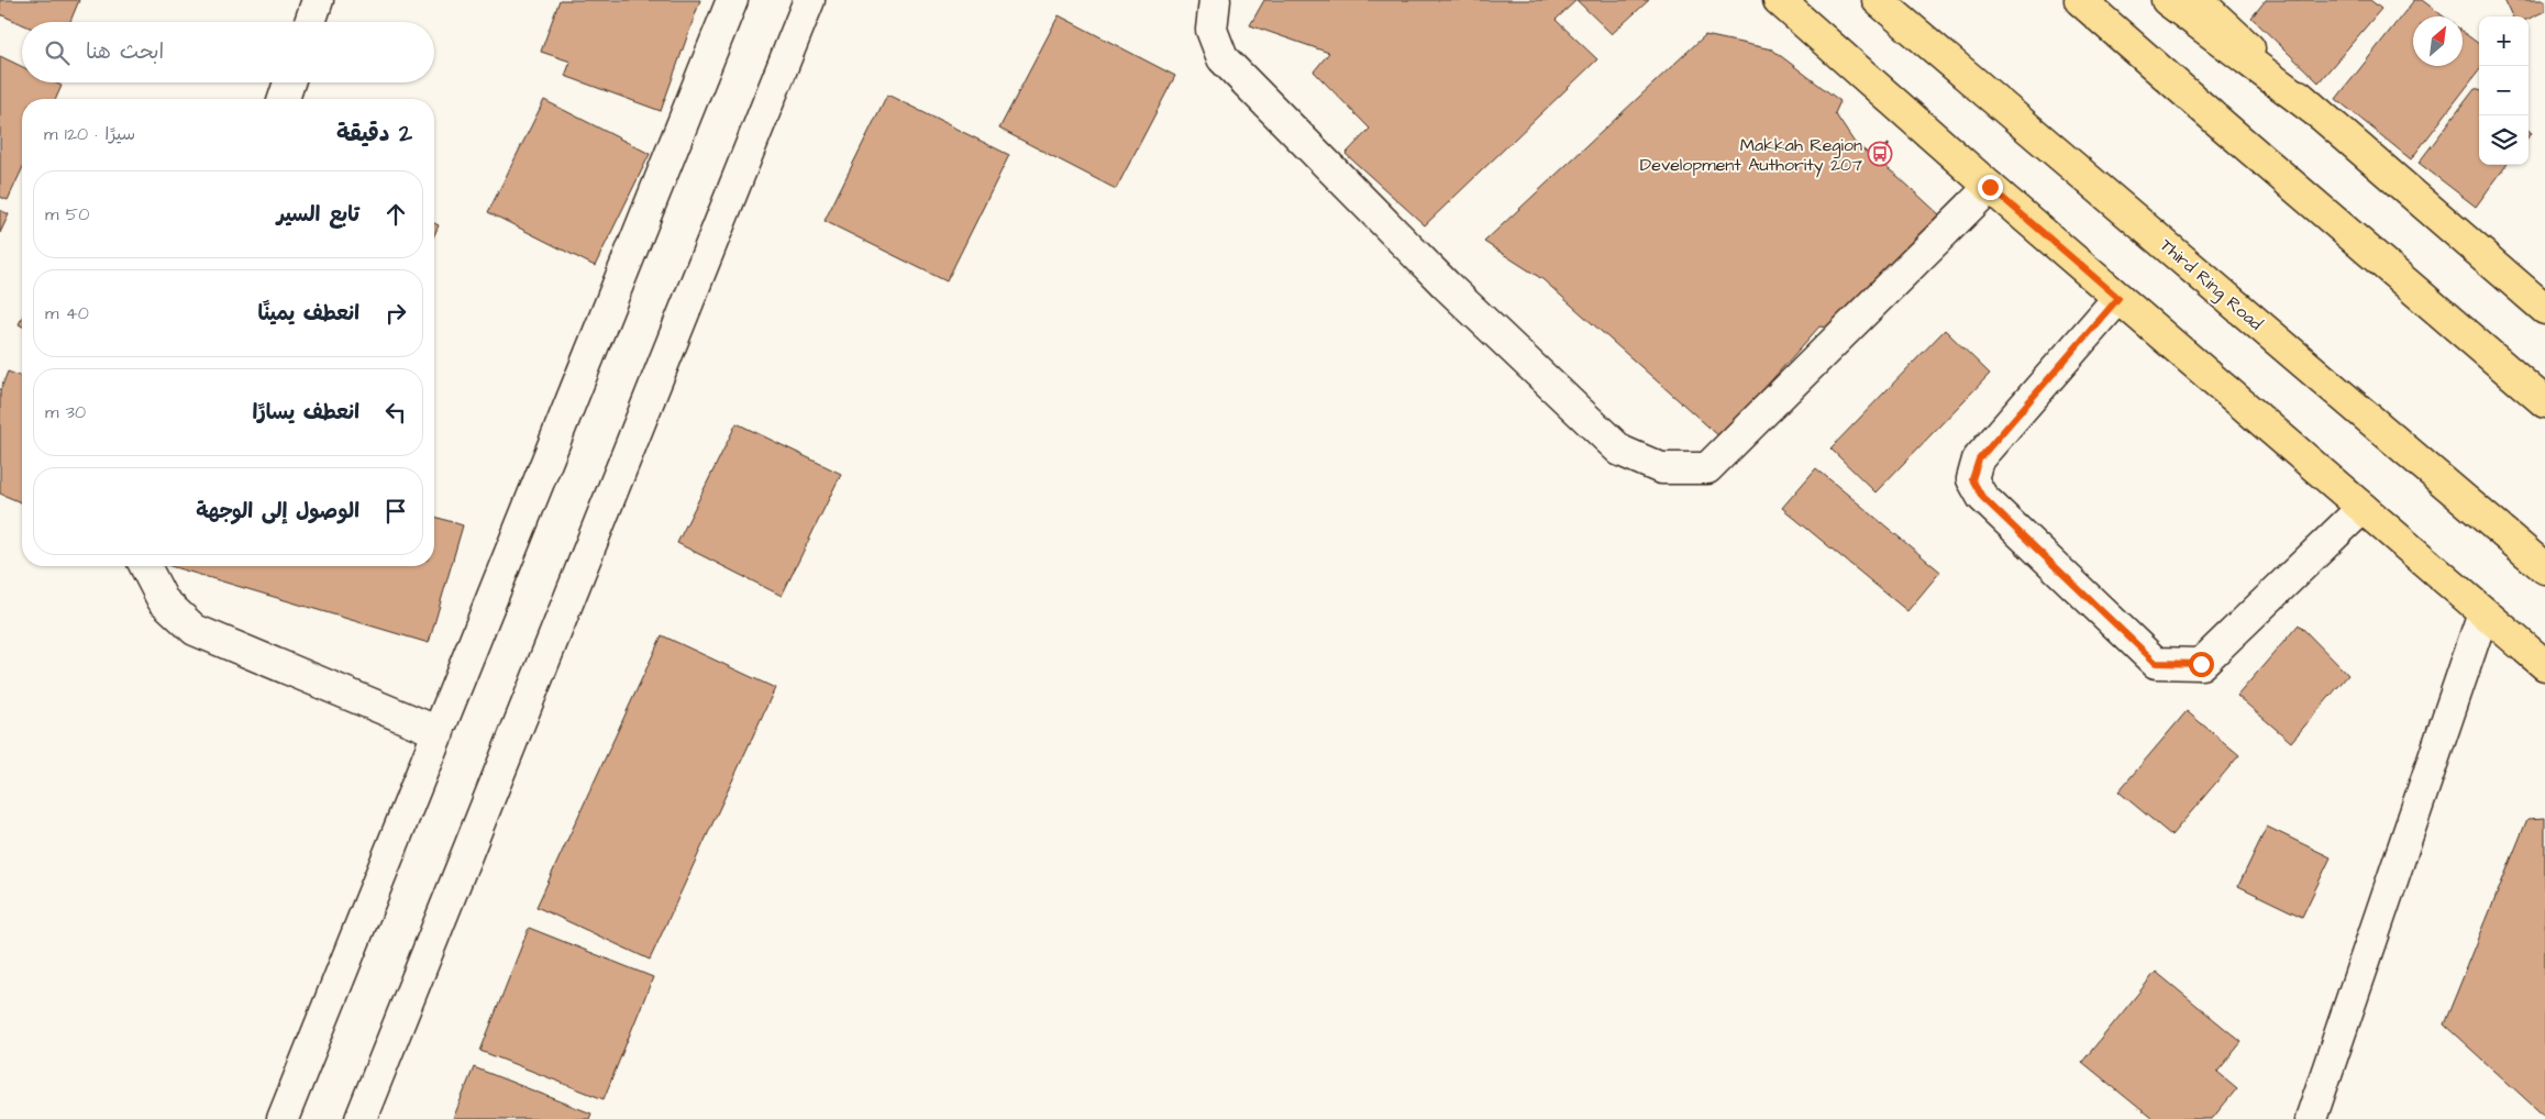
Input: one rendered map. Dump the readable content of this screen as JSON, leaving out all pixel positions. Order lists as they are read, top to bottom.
{
  "streets": {
    "main road": ["Third Ring Road"]
  },
  "places": {
    "bus stop": ["Makkah Region Development Authority 207"]
  },
  "north": "top right",
  "page": {
    "map_buttons": ["+", "−"],
    "search": "ابحث هنا",
    "heading": ["2 دقيقة", "سيرًا · 120 m"],
    "list": [
      ["تابع السير", "50 m"],
      ["انعطف يمينًا", "40 m"],
      ["انعطف يسارًا", "30 m"],
      "الوصول إلى الوجهة"
    ]
  }
}
